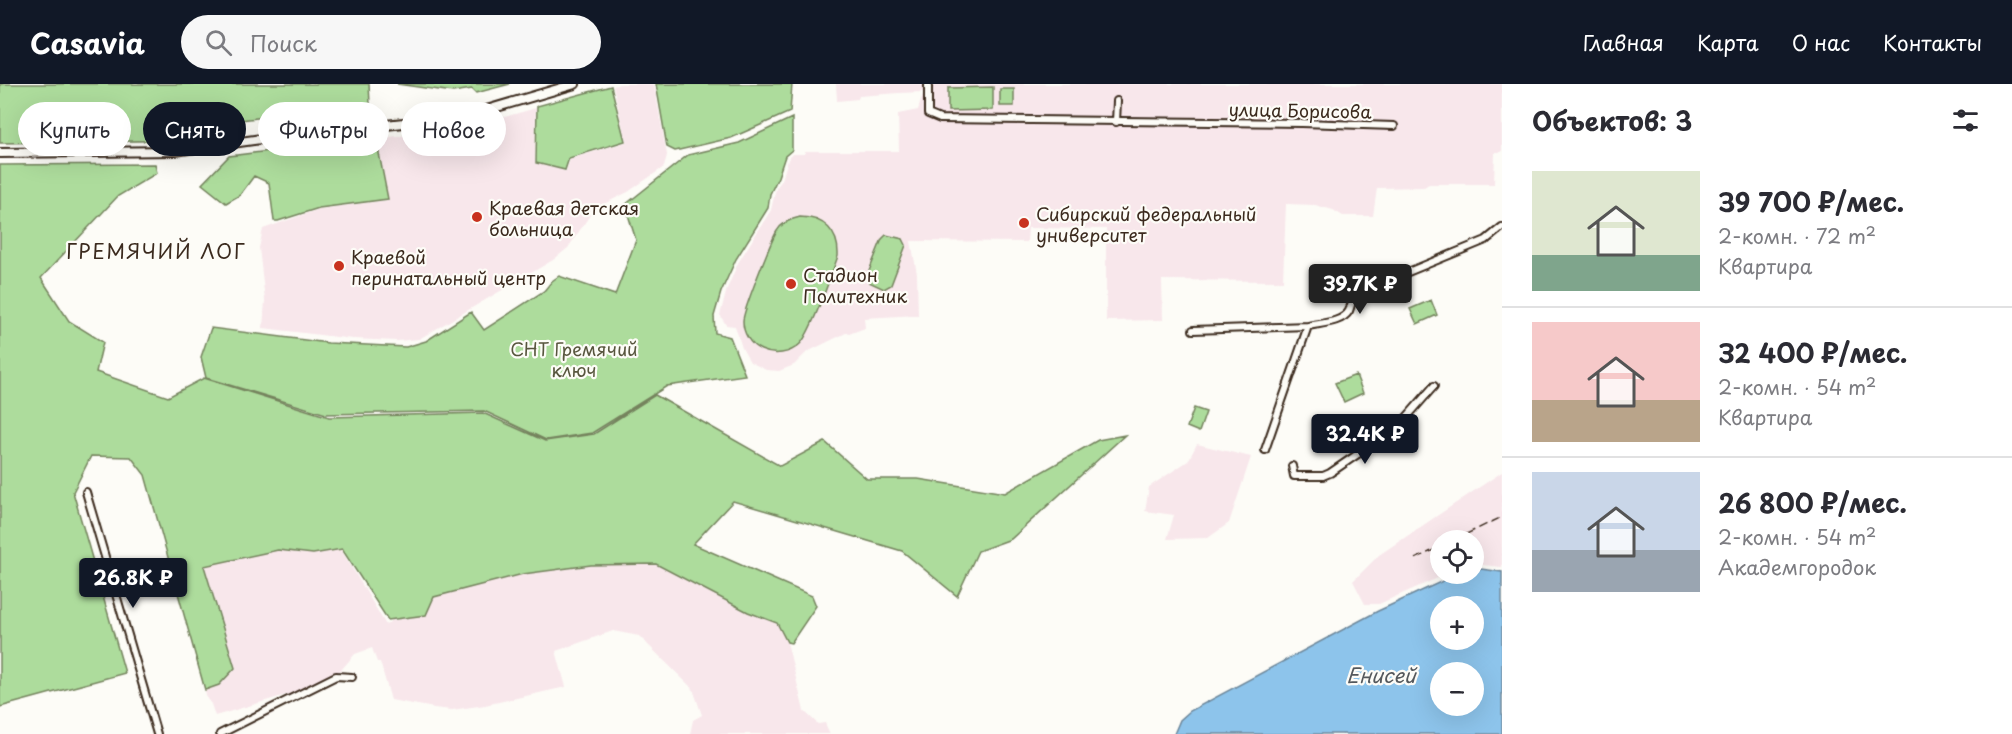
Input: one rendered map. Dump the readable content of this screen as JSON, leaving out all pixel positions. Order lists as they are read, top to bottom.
{
  "streets": {
    "street": ["улица Борисова"]
  },
  "districts": ["ГРЕМЯЧИЙ ЛОГ"],
  "water": ["Енисей"],
  "parks": ["СНТ Гремячий ключ"],
  "places": [
    "Краевая детская больница",
    "Сибирский федеральный университет",
    "Краевой перинатальный центр",
    "Стадион Политехник"
  ],
  "page": {
    "header": "Casavia",
    "search": "Поиск",
    "nav": [
      "Главная",
      "Карта",
      "О нас",
      "Контакты"
    ],
    "heading": "Объектов: 3",
    "chip": [
      "Купить",
      "Снять",
      "Фильтры",
      "Новое"
    ],
    "list": [
      {
        "name": "39 700 ₽/мес.",
        "note": "2-комн. · 72 m² · Квартира"
      },
      {
        "name": "32 400 ₽/мес.",
        "note": "2-комн. · 54 m² · Квартира"
      },
      {
        "name": "26 800 ₽/мес.",
        "note": "2-комн. · 54 m² · Академгородок"
      }
    ],
    "price": ["39.7K ₽", "32.4K ₽", "26.8K ₽"],
    "map_buttons": ["+", "−"]
  }
}
